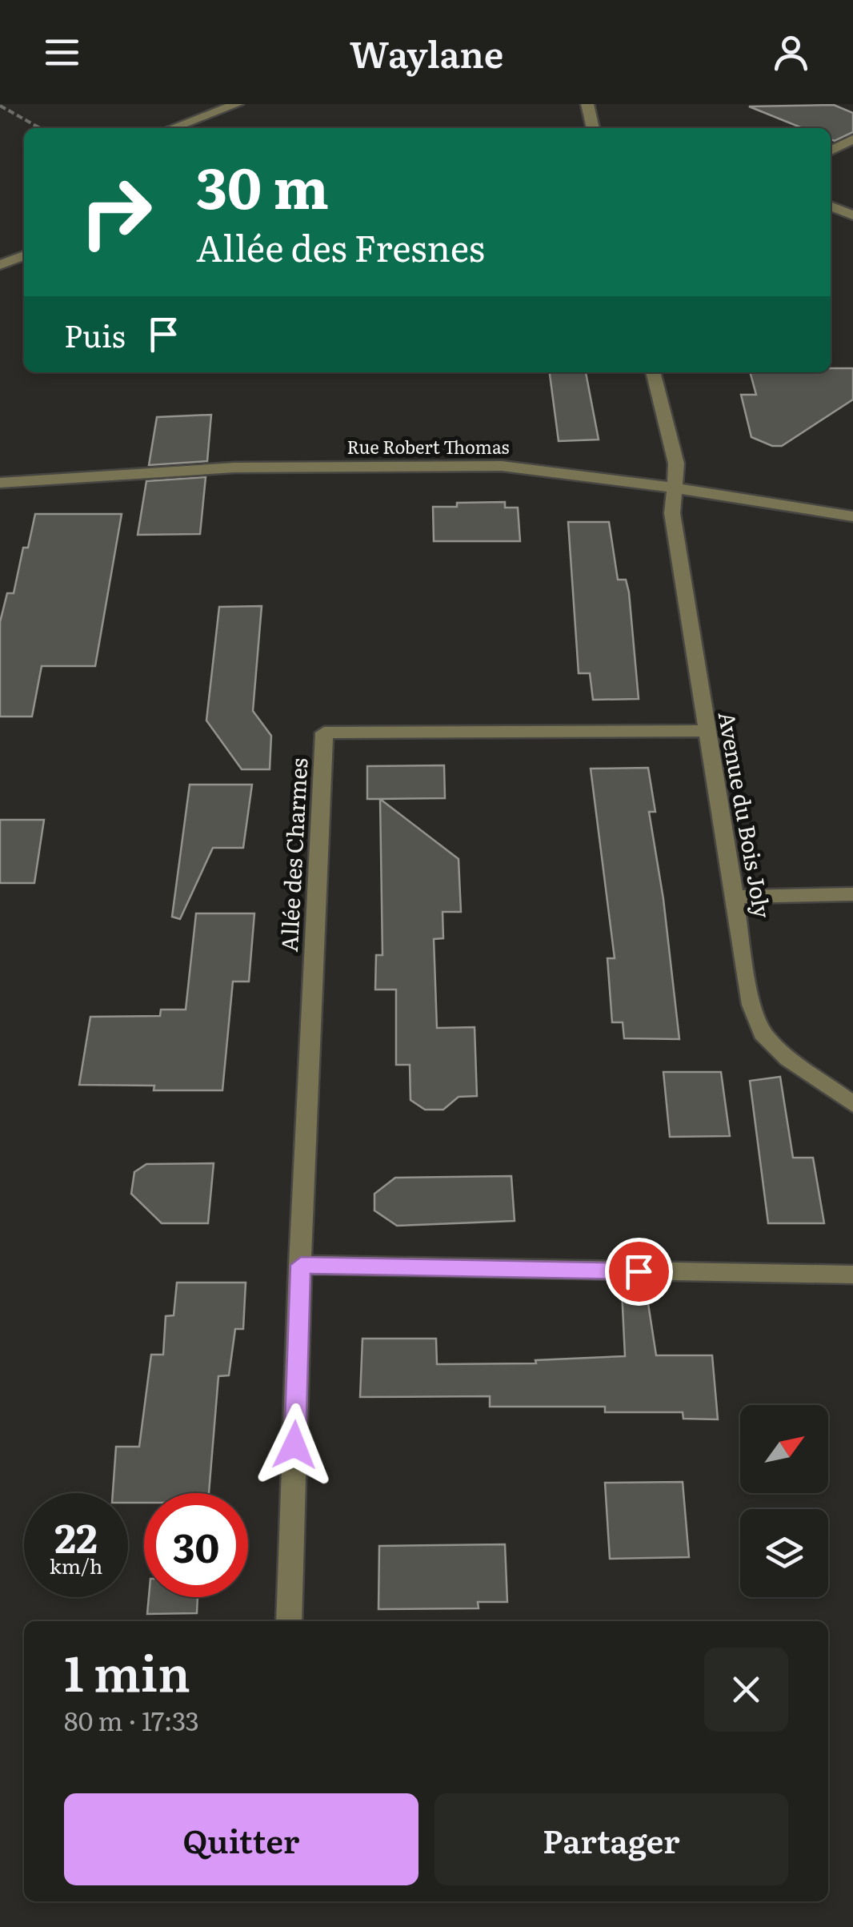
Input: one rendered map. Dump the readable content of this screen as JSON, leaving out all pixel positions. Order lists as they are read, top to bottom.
{
  "streets": {
    "street": ["Rue Robert Thomas", "Avenue du Bois Joly", "Allée des Charmes"]
  },
  "crossings": [
    ["Rue Robert Thomas", "Avenue du Bois Joly"],
    ["Avenue du Bois Joly", "Allée des Charmes"]
  ],
  "north": "top right",
  "page": {
    "header": "Waylane",
    "turn": ["30 m", "Allée des Fresnes"],
    "then": "Puis",
    "speed": "22 km/h",
    "limit": "30",
    "heading": ["1 min", "80 m · 17:33"],
    "buttons": ["Quitter", "Partager"]
  }
}
